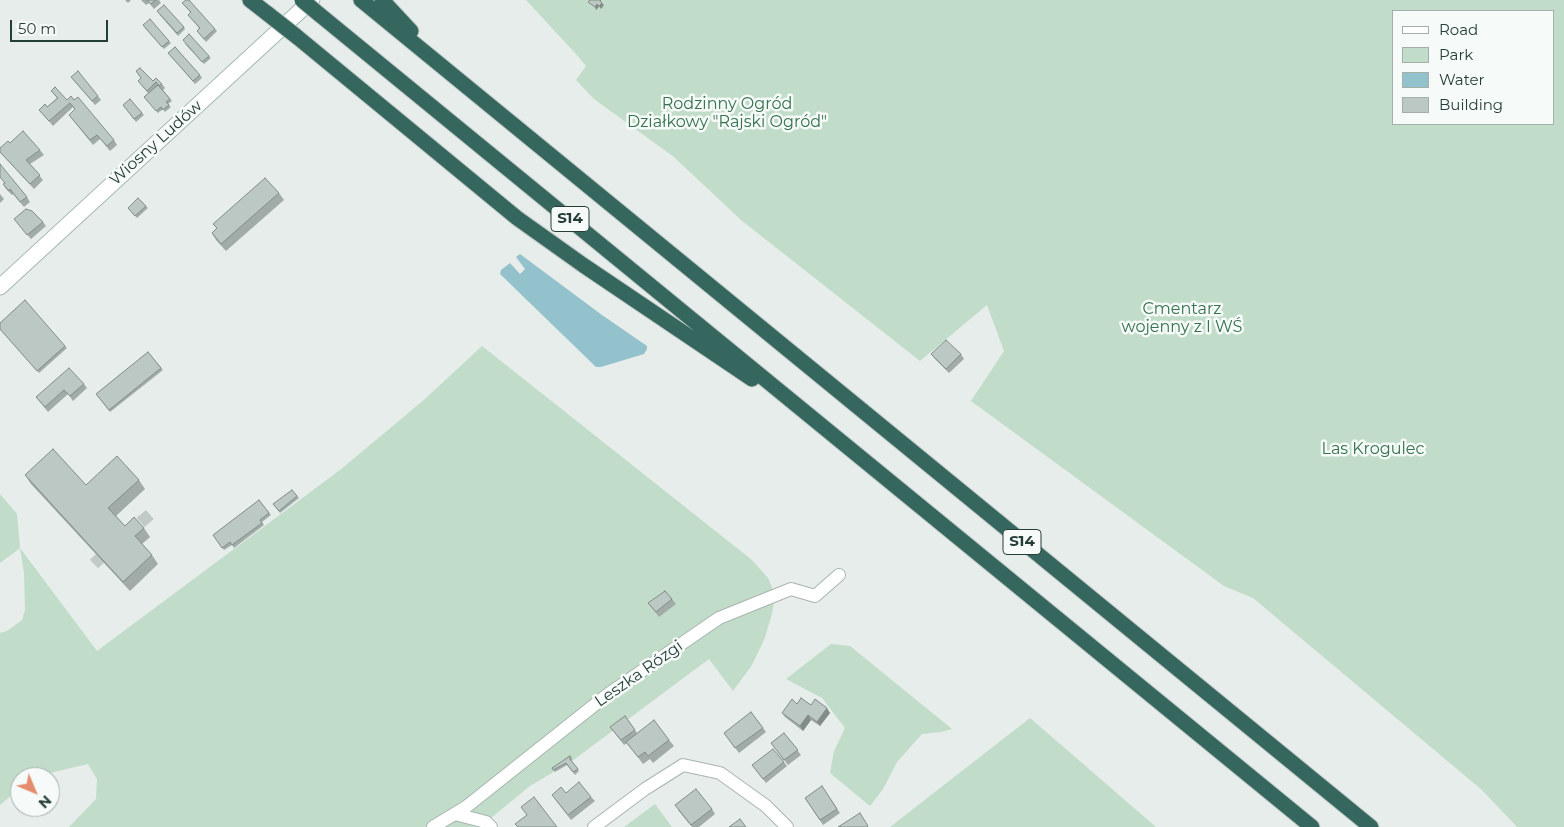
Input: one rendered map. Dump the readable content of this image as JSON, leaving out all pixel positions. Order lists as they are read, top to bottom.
{
  "streets": {
    "highway": ["S14"],
    "street": ["Wiosny Ludów", "Leszka Rózgi"]
  },
  "parks": ["Rodzinny Ogród Działkowy \"Rajski Ogród\"", "Cmentarz wojenny z I WŚ", "Las Krogulec"],
  "legend": [
    "Road",
    "Park",
    "Water",
    "Building"
  ],
  "scale_bar": "50 m",
  "north": "bottom right"
}
